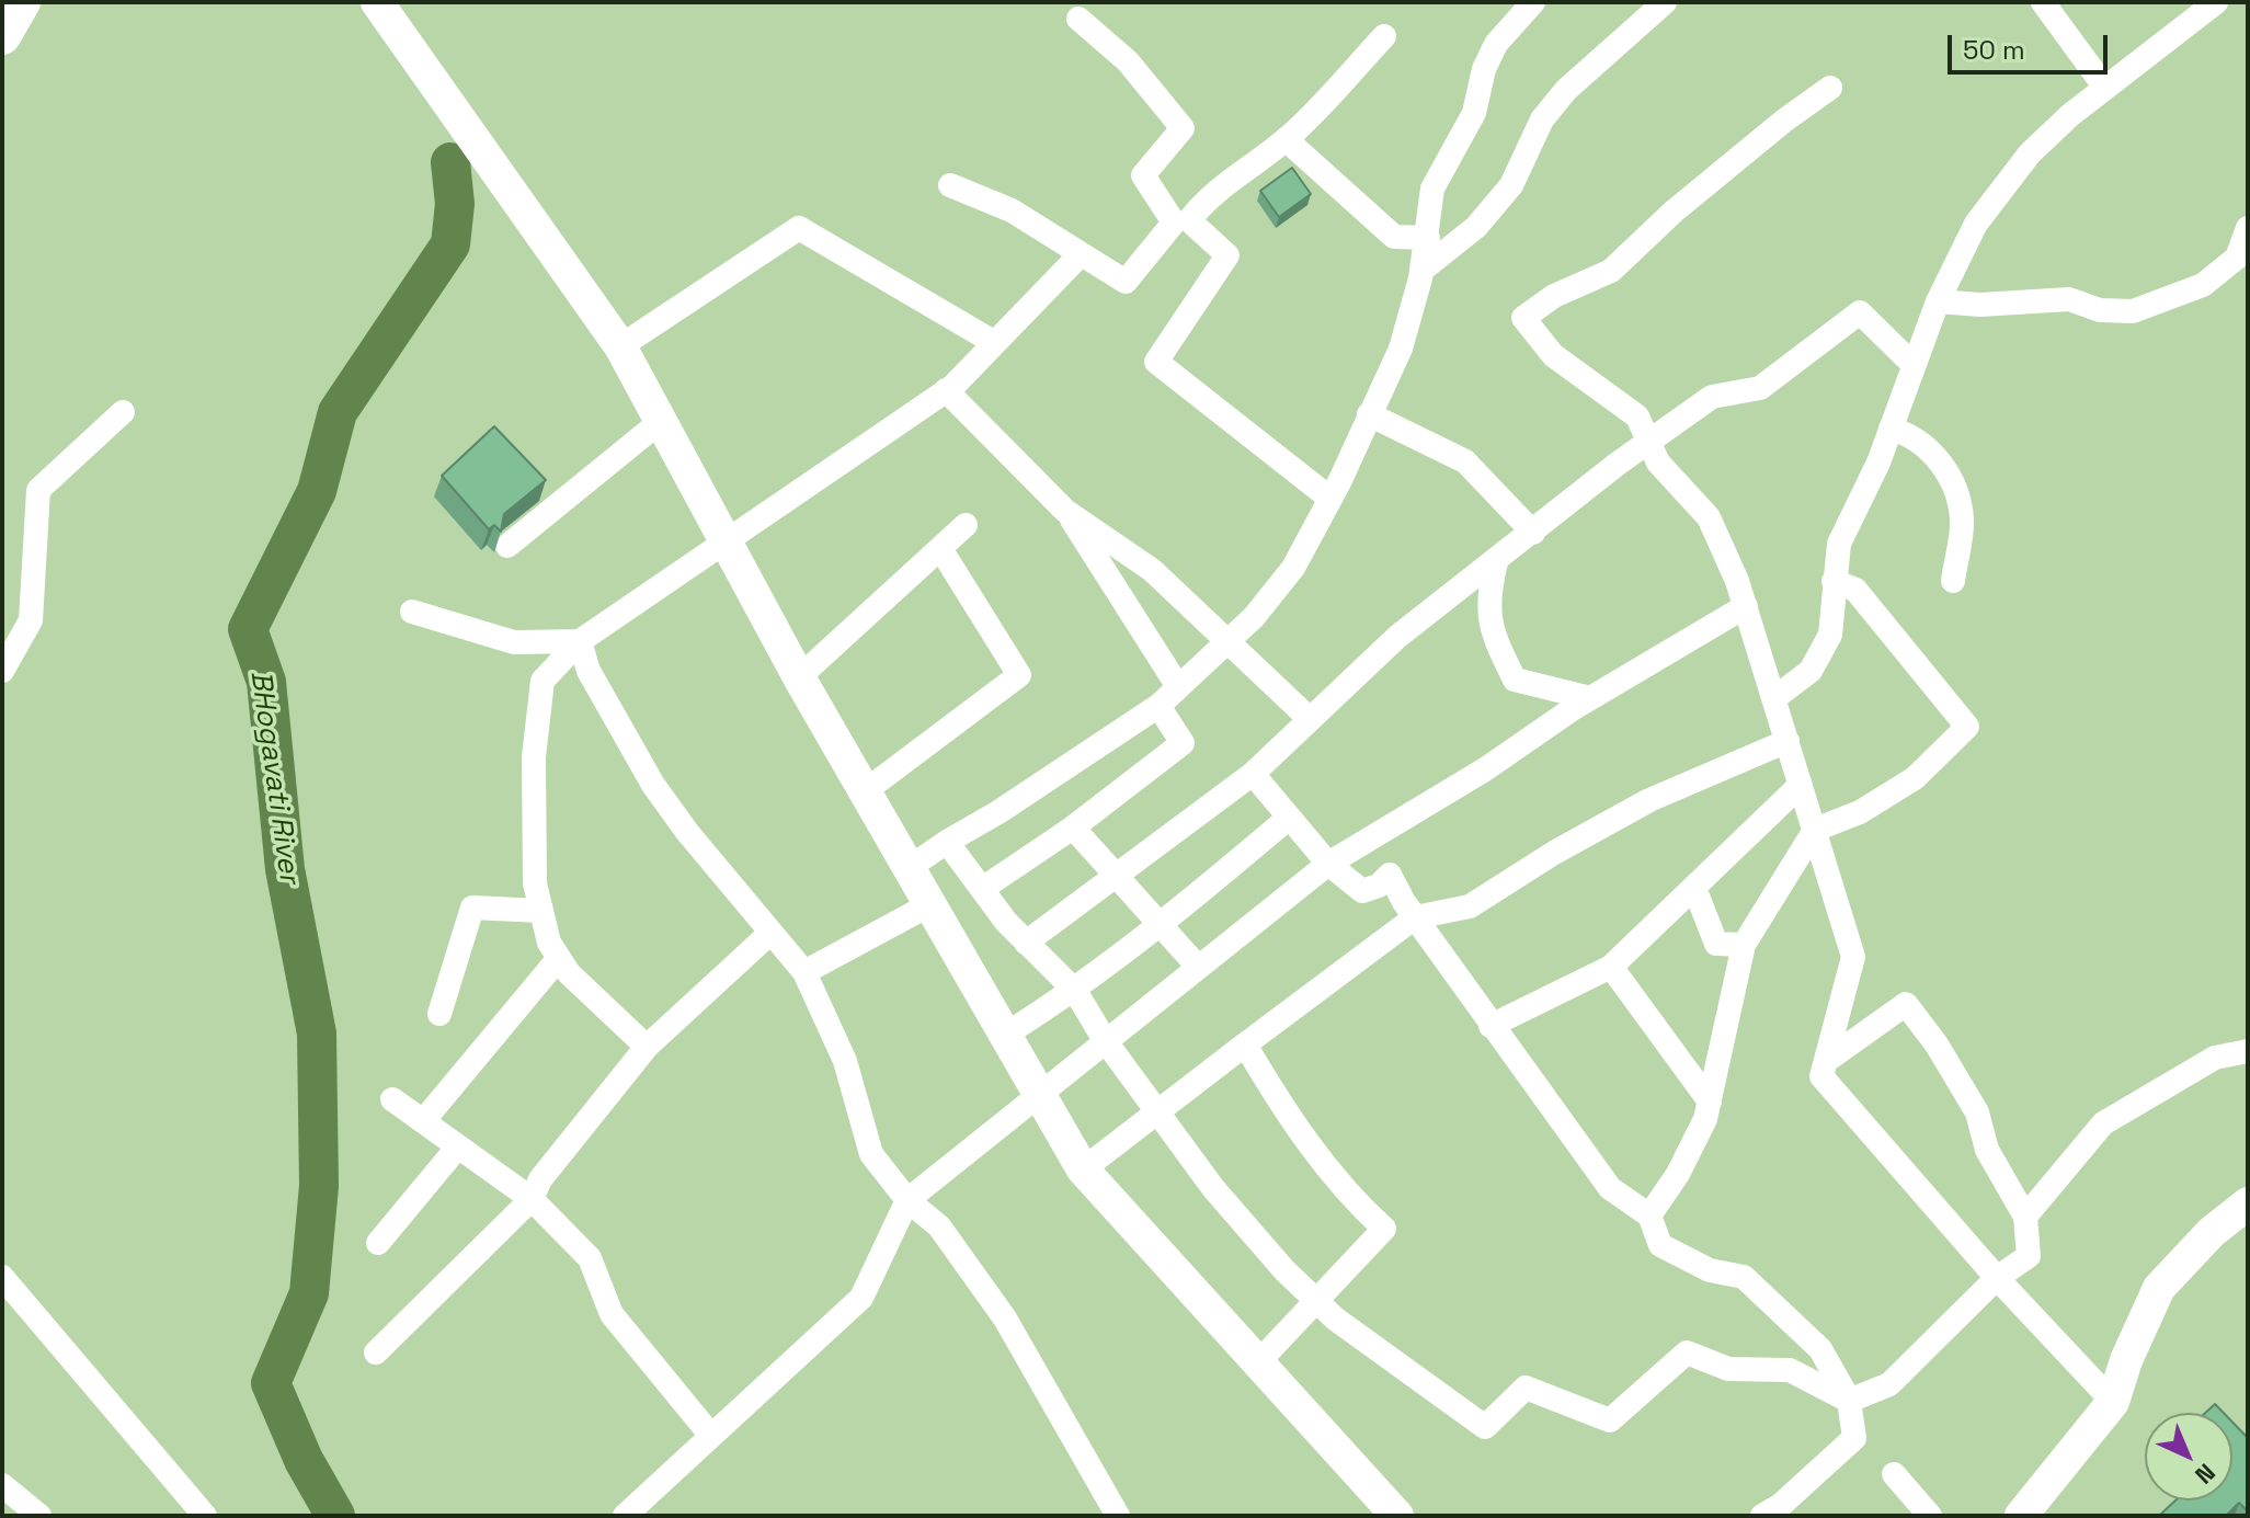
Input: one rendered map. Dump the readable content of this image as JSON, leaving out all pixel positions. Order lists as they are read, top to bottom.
{
  "water": ["BHogavati River"],
  "scale_bar": "50 m",
  "north": "bottom right"
}
